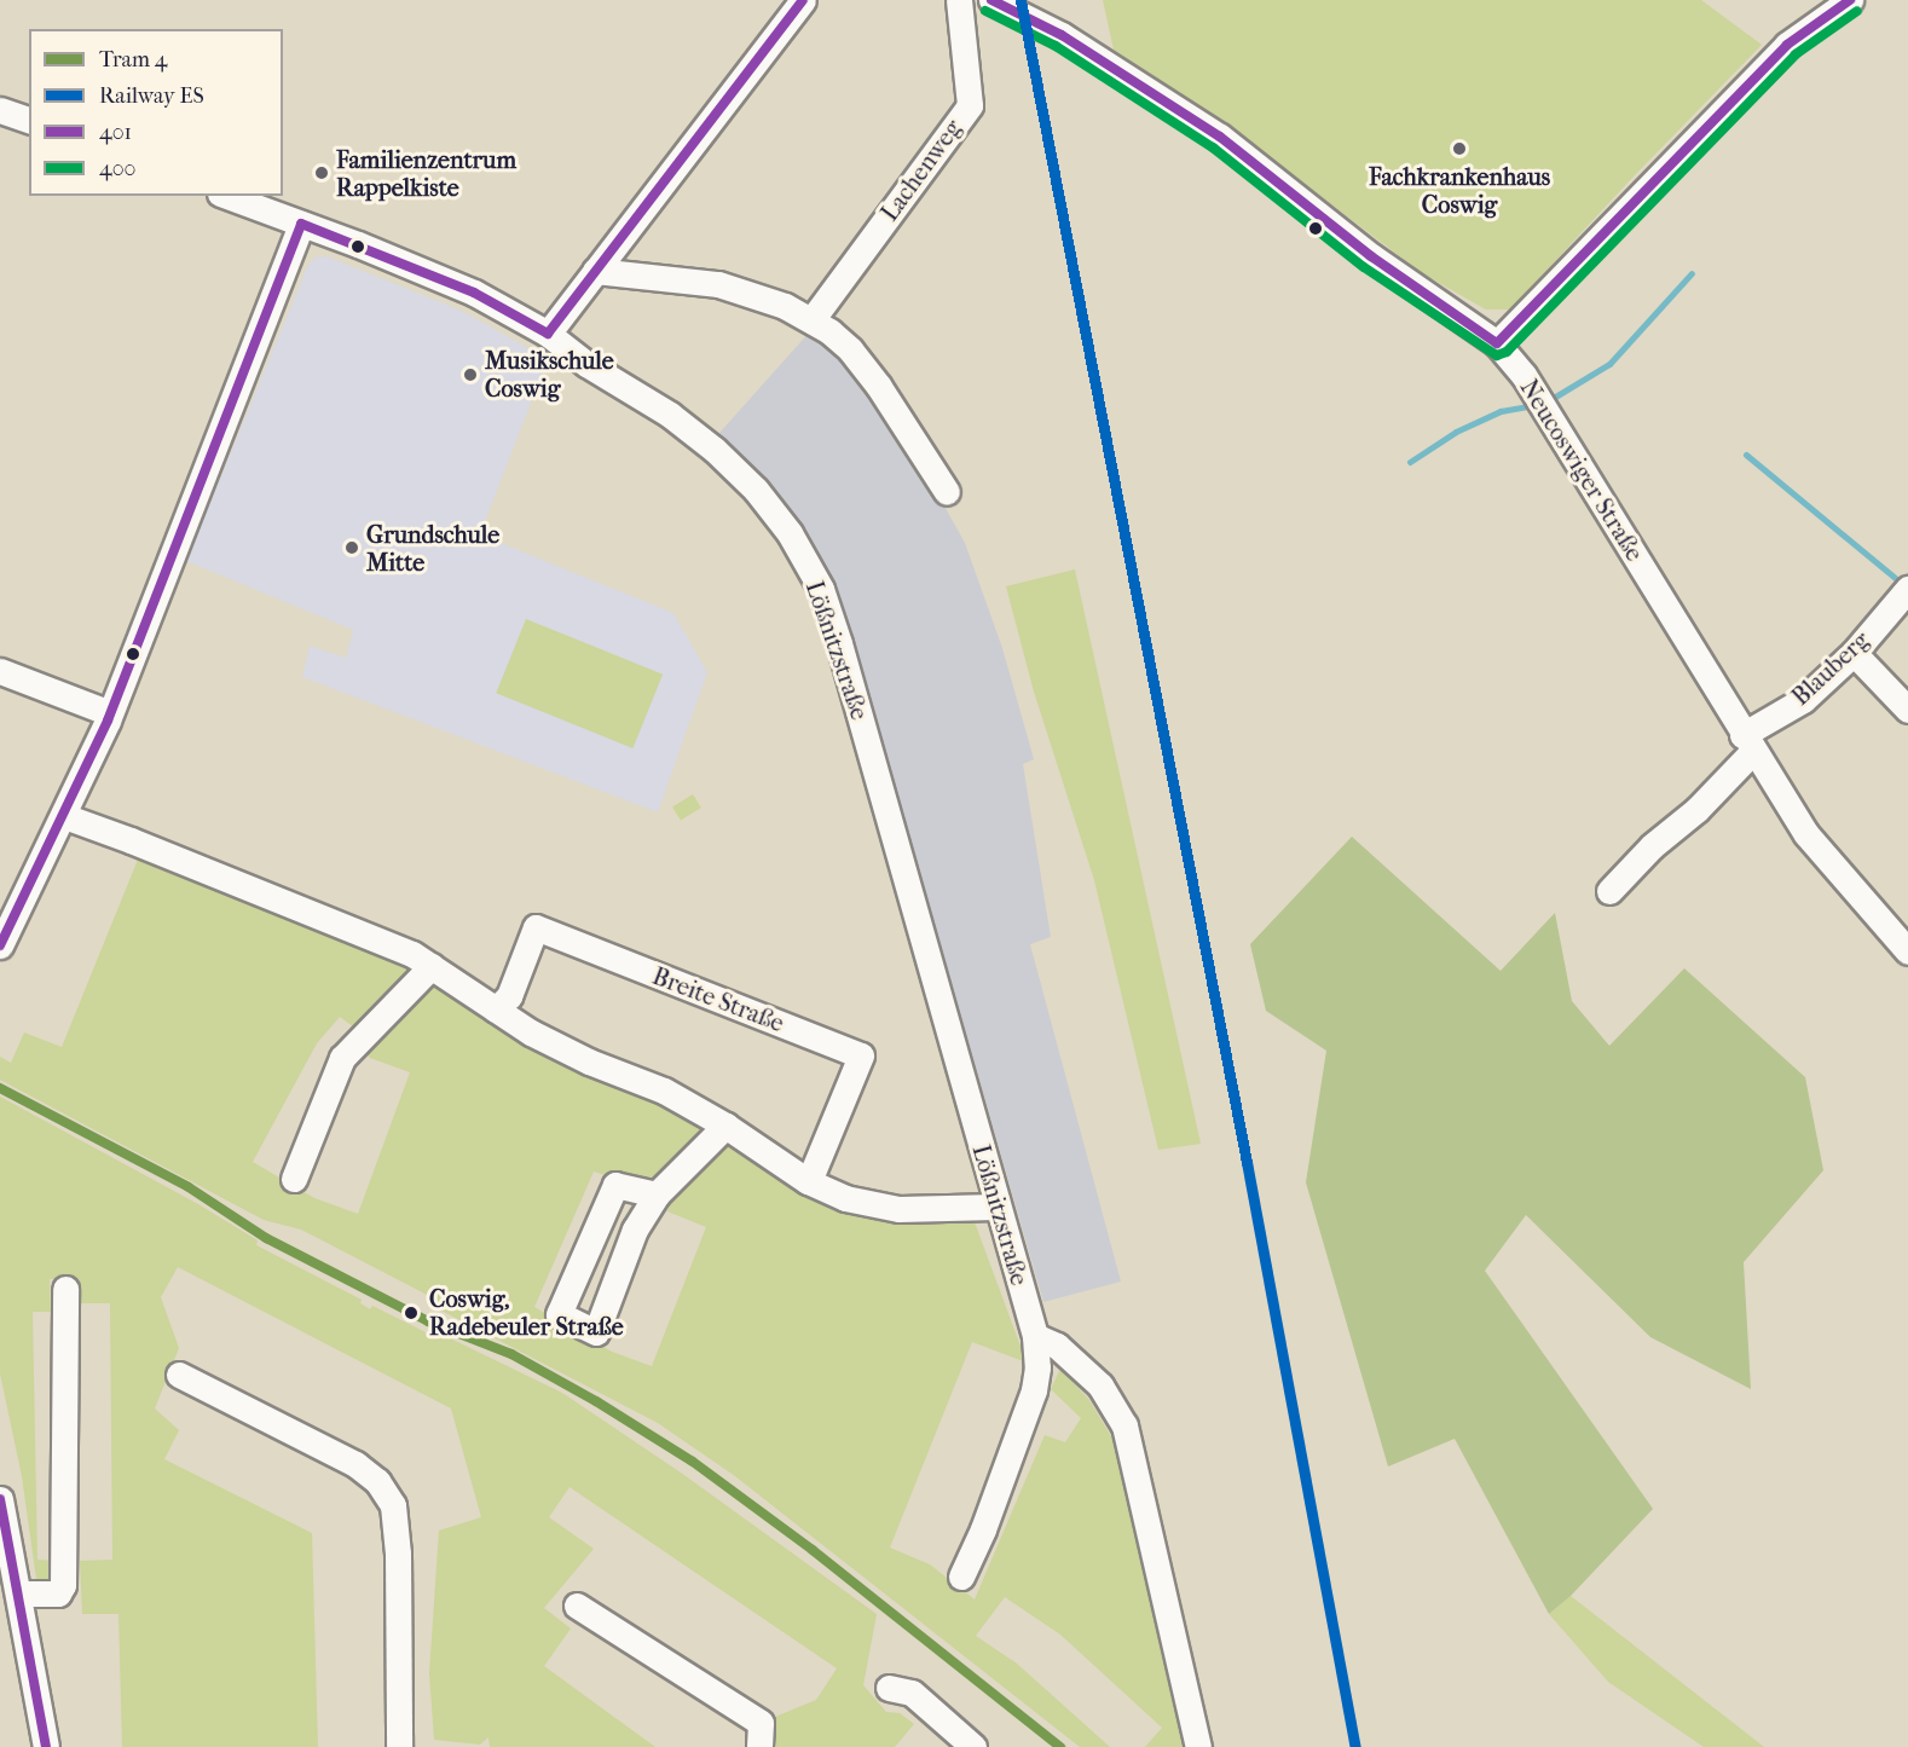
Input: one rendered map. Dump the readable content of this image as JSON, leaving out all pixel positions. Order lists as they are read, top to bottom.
{
  "streets": {
    "street": [
      "Lachenweg",
      "Neucoswiger Straße",
      "Lößnitzstraße",
      "Blauberg",
      "Breite Straße"
    ]
  },
  "crossings": [
    ["Neucoswiger Straße", "Blauberg"]
  ],
  "places": [
    "Fachkrankenhaus Coswig",
    "Familienzentrum Rappelkiste",
    "Musikschule Coswig",
    "Grundschule Mitte",
    "Coswig, Radebeuler Straße"
  ],
  "lines": [
    "rail line ES",
    "transit line 401",
    "transit line 400",
    "tram line 4"
  ],
  "legend": [
    "Tram 4",
    "Railway ES",
    "401",
    "400"
  ]
}
